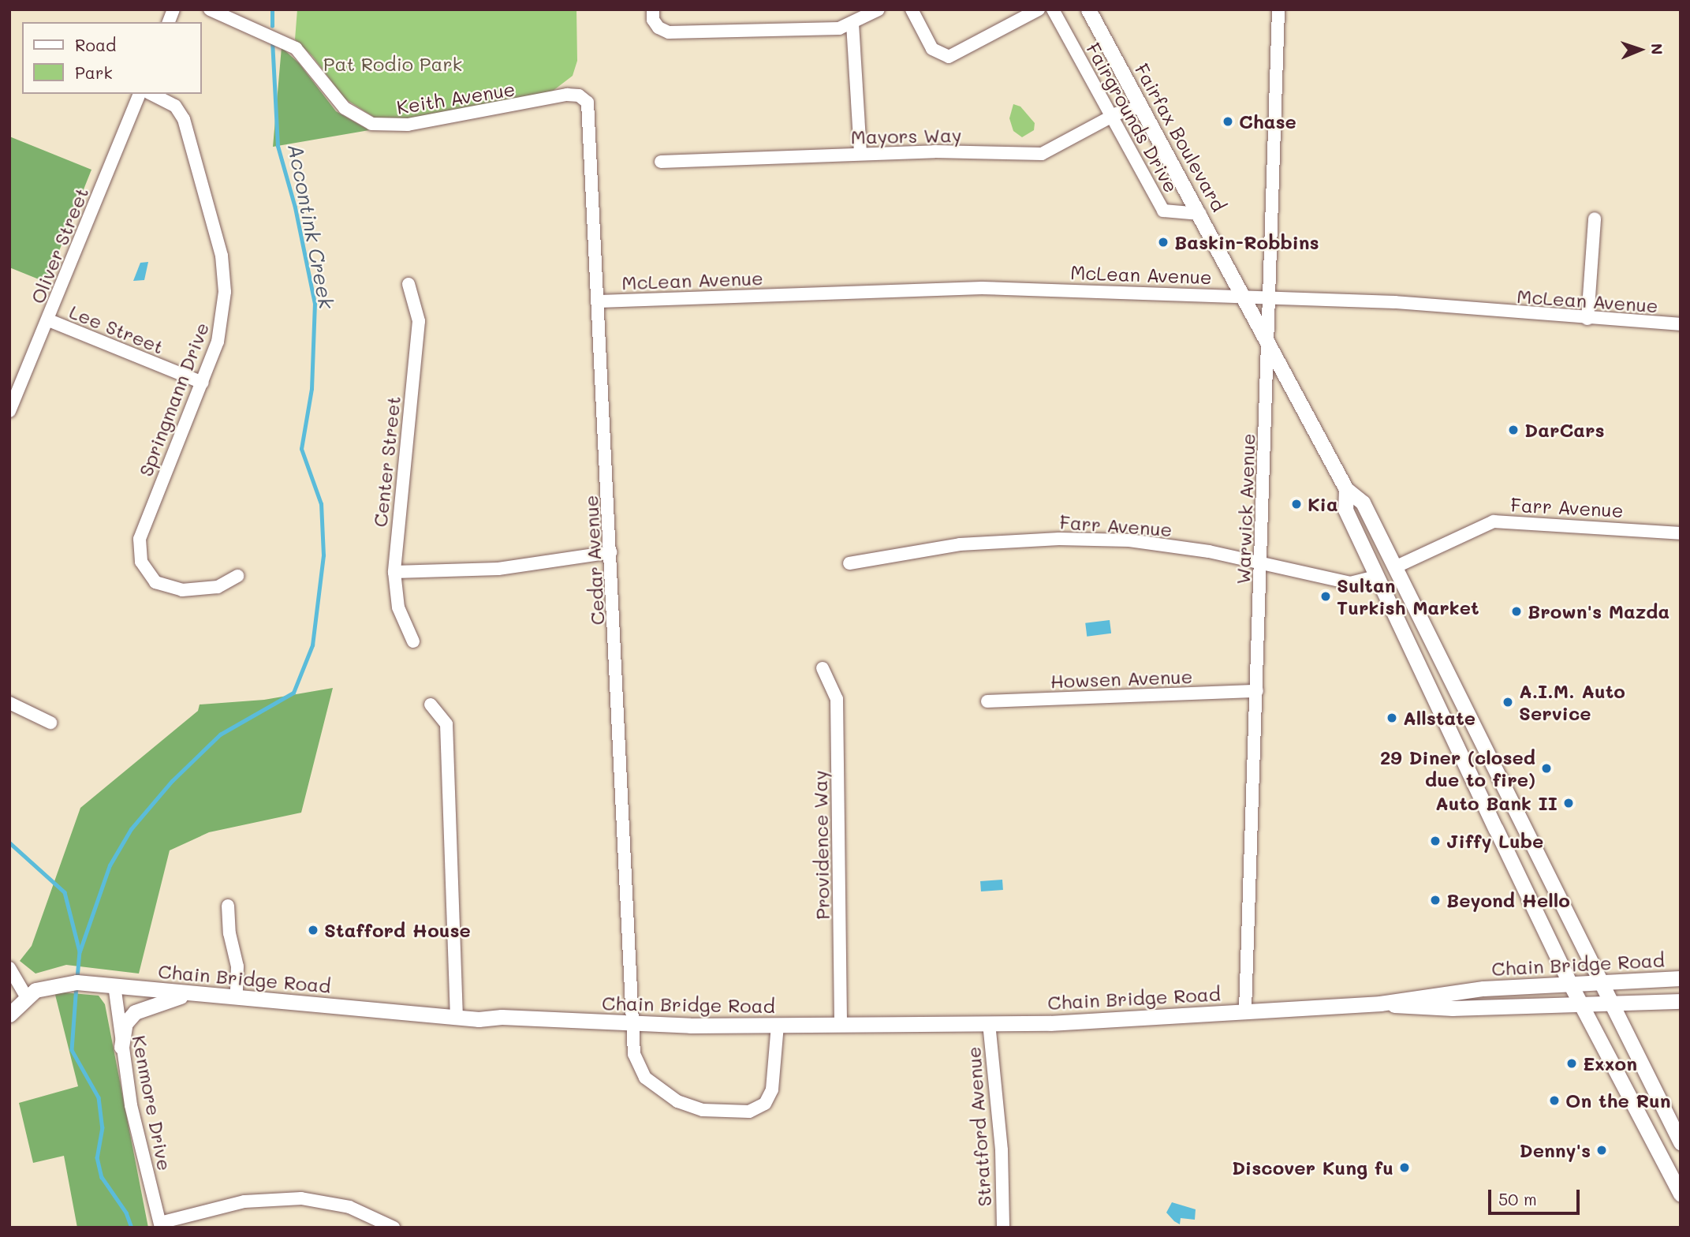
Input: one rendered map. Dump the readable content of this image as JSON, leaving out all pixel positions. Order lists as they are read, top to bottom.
{
  "streets": {
    "main road": ["Fairfax Boulevard", "Chain Bridge Road"],
    "street": [
      "Keith Avenue",
      "Fairgrounds Drive",
      "Mayors Way",
      "Oliver Street",
      "McLean Avenue",
      "Lee Street",
      "Springmann Drive",
      "Center Street",
      "Farr Avenue",
      "Warwick Avenue",
      "Cedar Avenue",
      "Howsen Avenue",
      "Providence Way",
      "Kenmore Drive",
      "Stratford Avenue"
    ]
  },
  "crossings": [
    ["Keith Avenue", "Cedar Avenue"],
    ["Fairgrounds Drive", "Mayors Way"],
    ["Fairgrounds Drive", "Fairfax Boulevard"],
    ["Mayors Way", "Fairfax Boulevard"],
    ["Fairfax Boulevard", "McLean Avenue"],
    ["Fairfax Boulevard", "Farr Avenue"],
    ["Fairfax Boulevard", "Warwick Avenue"],
    ["Fairfax Boulevard", "Chain Bridge Road"],
    ["Oliver Street", "Lee Street"],
    ["McLean Avenue", "Warwick Avenue"],
    ["McLean Avenue", "Cedar Avenue"],
    ["Lee Street", "Springmann Drive"],
    ["Farr Avenue", "Warwick Avenue"],
    ["Warwick Avenue", "Howsen Avenue"],
    ["Warwick Avenue", "Chain Bridge Road"],
    ["Cedar Avenue", "Chain Bridge Road"],
    ["Providence Way", "Chain Bridge Road"],
    ["Chain Bridge Road", "Kenmore Drive"],
    ["Chain Bridge Road", "Stratford Avenue"]
  ],
  "water": ["Accontink Creek"],
  "parks": ["Pat Rodio Park"],
  "places": [
    "Chase",
    "Baskin-Robbins",
    "DarCars",
    "Kia",
    "Sultan Turkish Market",
    "Brown's Mazda",
    "A.I.M. Auto Service",
    "Allstate",
    "29 Diner (closed due to fire)",
    "Auto Bank II",
    "Jiffy Lube",
    "Beyond Hello",
    "Stafford House",
    "Exxon",
    "On the Run",
    "Denny's",
    "Discover Kung fu"
  ],
  "legend": ["Road", "Park"],
  "scale_bar": "50 m",
  "north": "right"
}
